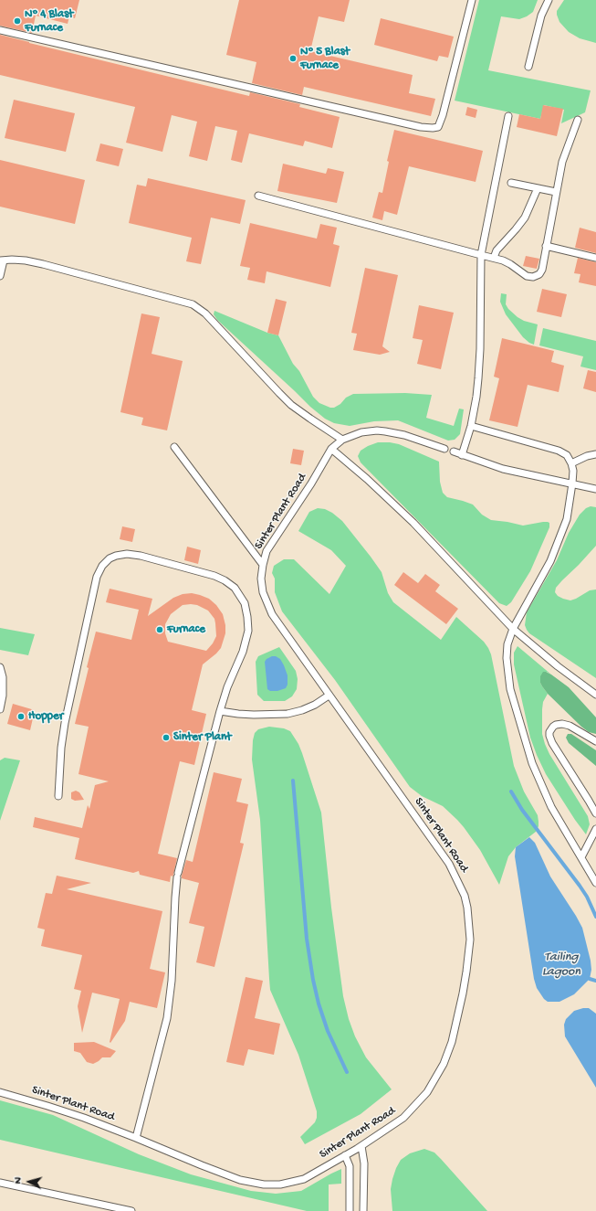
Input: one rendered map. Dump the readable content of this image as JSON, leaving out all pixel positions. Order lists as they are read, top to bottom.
{
  "streets": {
    "lane": ["Sinter Plant Road"]
  },
  "water": ["Tailing Lagoon"],
  "places": [
    "Nº 4 Blast Furnace",
    "Nº 5 Blast Furnace",
    "Furnace",
    "Hopper",
    "Sinter Plant"
  ],
  "north": "left"
}
